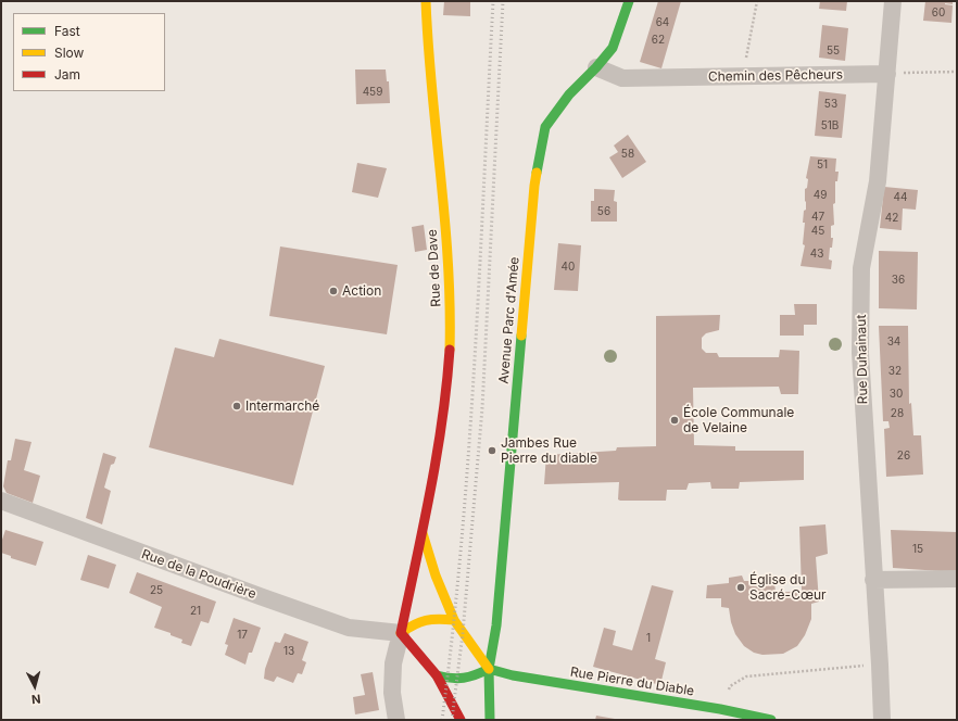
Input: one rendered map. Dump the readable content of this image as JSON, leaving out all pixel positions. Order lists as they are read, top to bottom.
{
  "streets": {
    "main road": ["Rue de Dave", "Avenue Parc d'Amée", "Rue Pierre du Diable"],
    "street": ["Chemin des Pêcheurs", "Rue Duhainaut", "Rue de la Poudrière"]
  },
  "crossings": [
    ["Chemin des Pêcheurs", "Avenue Parc d'Amée"],
    ["Chemin des Pêcheurs", "Rue Duhainaut"],
    ["Rue de Dave", "Avenue Parc d'Amée"],
    ["Rue de Dave", "Rue de la Poudrière"],
    ["Rue de Dave", "Rue Pierre du Diable"],
    ["Avenue Parc d'Amée", "Rue Pierre du Diable"]
  ],
  "places": [
    "Action",
    "Intermarché",
    "École Communale de Velaine",
    "Jambes Rue Pierre du diable",
    "Église du Sacré-Cœur"
  ],
  "house_numbers": [
    "60",
    "64",
    "62",
    "55",
    "459",
    "53",
    "51B",
    "58",
    "51",
    "49",
    "44",
    "56",
    "47",
    "42",
    "45",
    "43",
    "40",
    "36",
    "34",
    "32",
    "30",
    "28",
    "26",
    "15",
    "25",
    "21",
    "17",
    "1",
    "13"
  ],
  "legend": ["Fast", "Slow", "Jam"],
  "north": "bottom"
}
